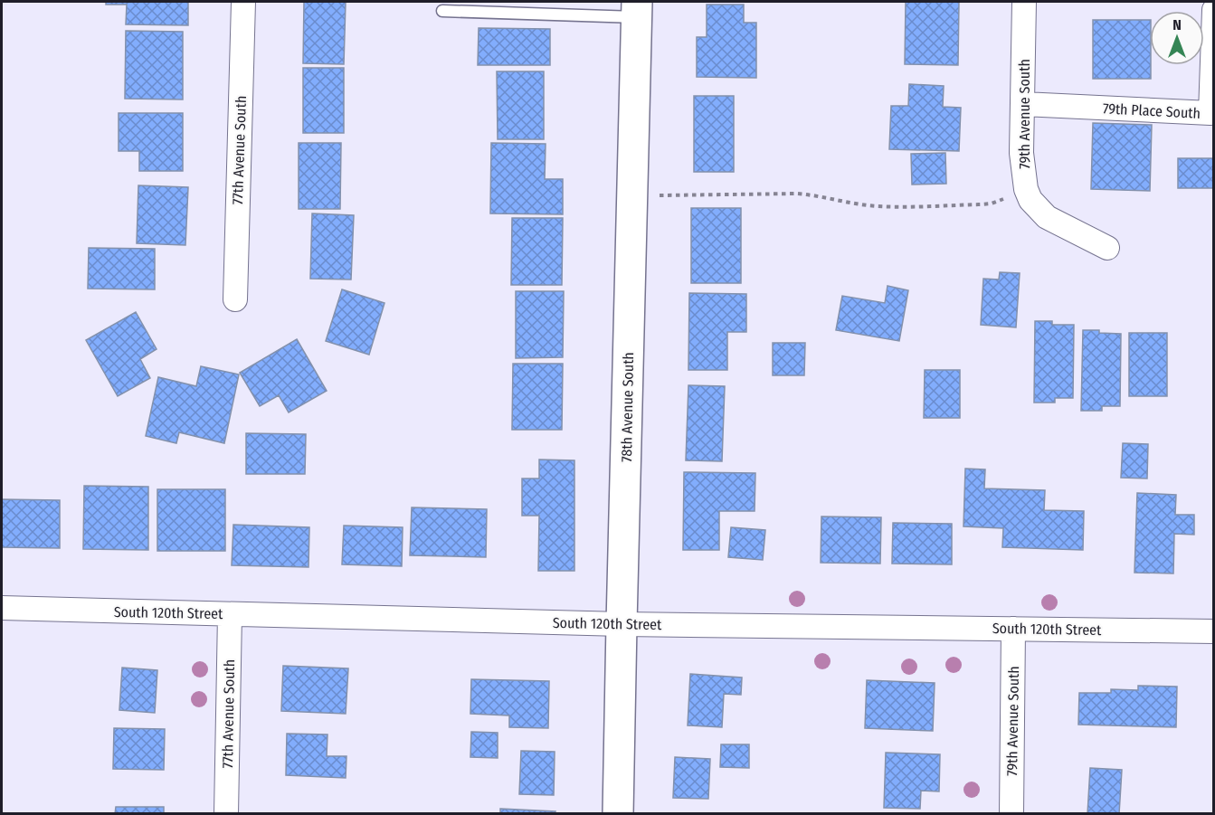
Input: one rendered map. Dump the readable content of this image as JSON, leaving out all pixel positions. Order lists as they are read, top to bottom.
{
  "streets": {
    "street": [
      "79th Place South",
      "79th Avenue South",
      "77th Avenue South",
      "78th Avenue South",
      "South 120th Street"
    ]
  },
  "crossings": [
    ["79th Place South", "79th Avenue South"],
    ["79th Avenue South", "South 120th Street"],
    ["77th Avenue South", "South 120th Street"],
    ["78th Avenue South", "South 120th Street"]
  ],
  "north": "top"
}
